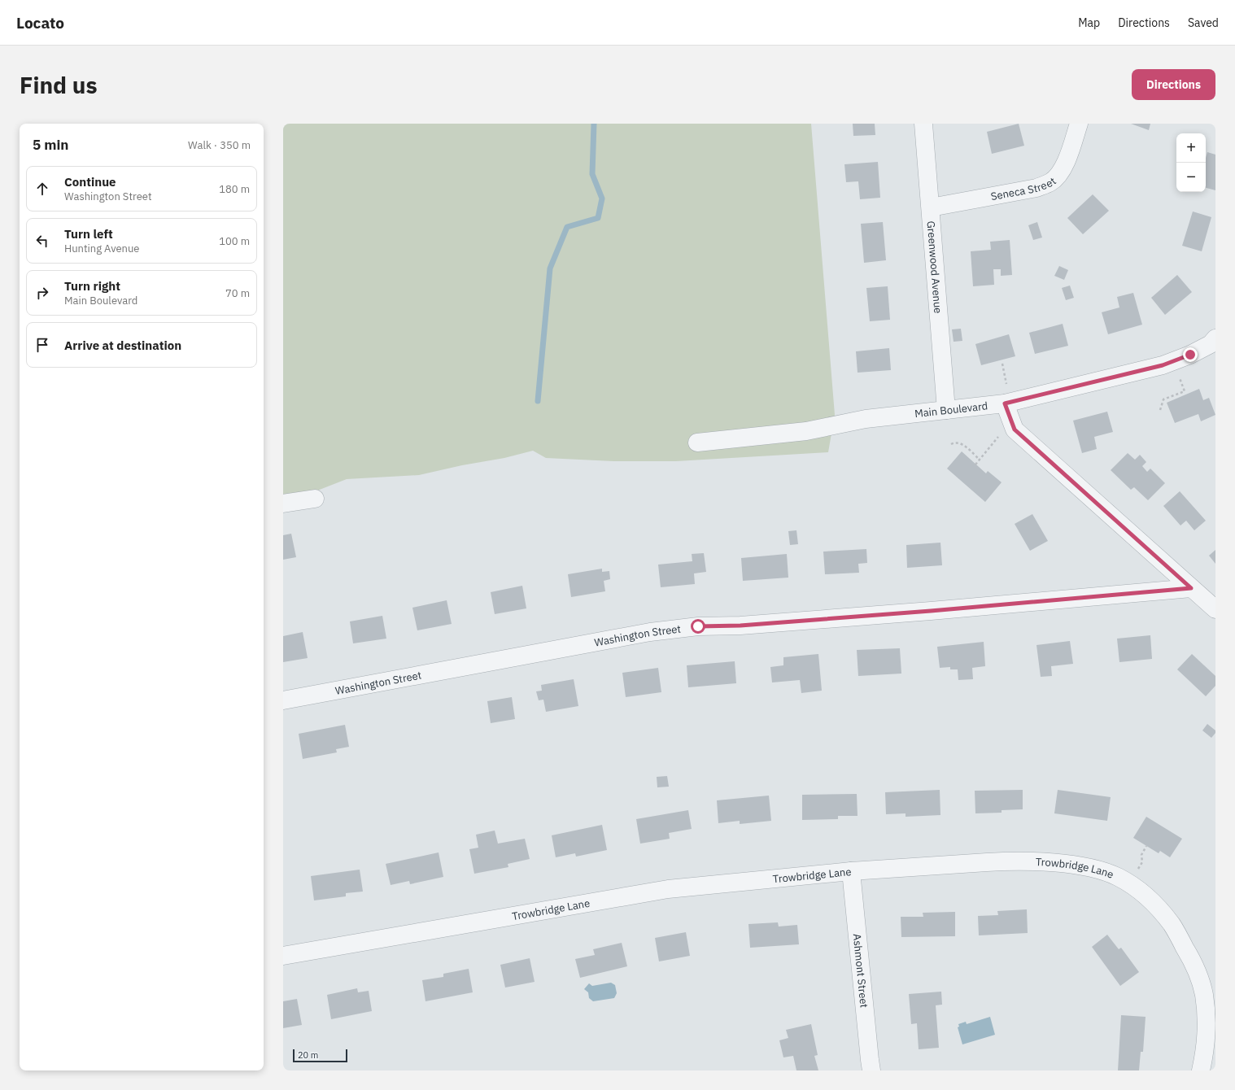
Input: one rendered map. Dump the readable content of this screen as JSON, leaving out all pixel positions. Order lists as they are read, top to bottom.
{
  "streets": {
    "street": [
      "Seneca Street",
      "Greenwood Avenue",
      "Main Boulevard",
      "Washington Street",
      "Trowbridge Lane",
      "Ashmont Street"
    ]
  },
  "crossings": [
    ["Seneca Street", "Greenwood Avenue"],
    ["Greenwood Avenue", "Main Boulevard"],
    ["Trowbridge Lane", "Ashmont Street"]
  ],
  "scale_bar": "20 m",
  "page": {
    "header": "Locato",
    "nav": ["Map", "Directions", "Saved"],
    "buttons": "Directions",
    "title": "Find us",
    "heading": ["5 min", "Walk · 350 m"],
    "map_buttons": ["+", "−"],
    "list": [
      ["Continue", "Washington Street", "180 m"],
      ["Turn left", "Hunting Avenue", "100 m"],
      ["Turn right", "Main Boulevard", "70 m"],
      "Arrive at destination"
    ],
    "scale": "20 m"
  }
}
